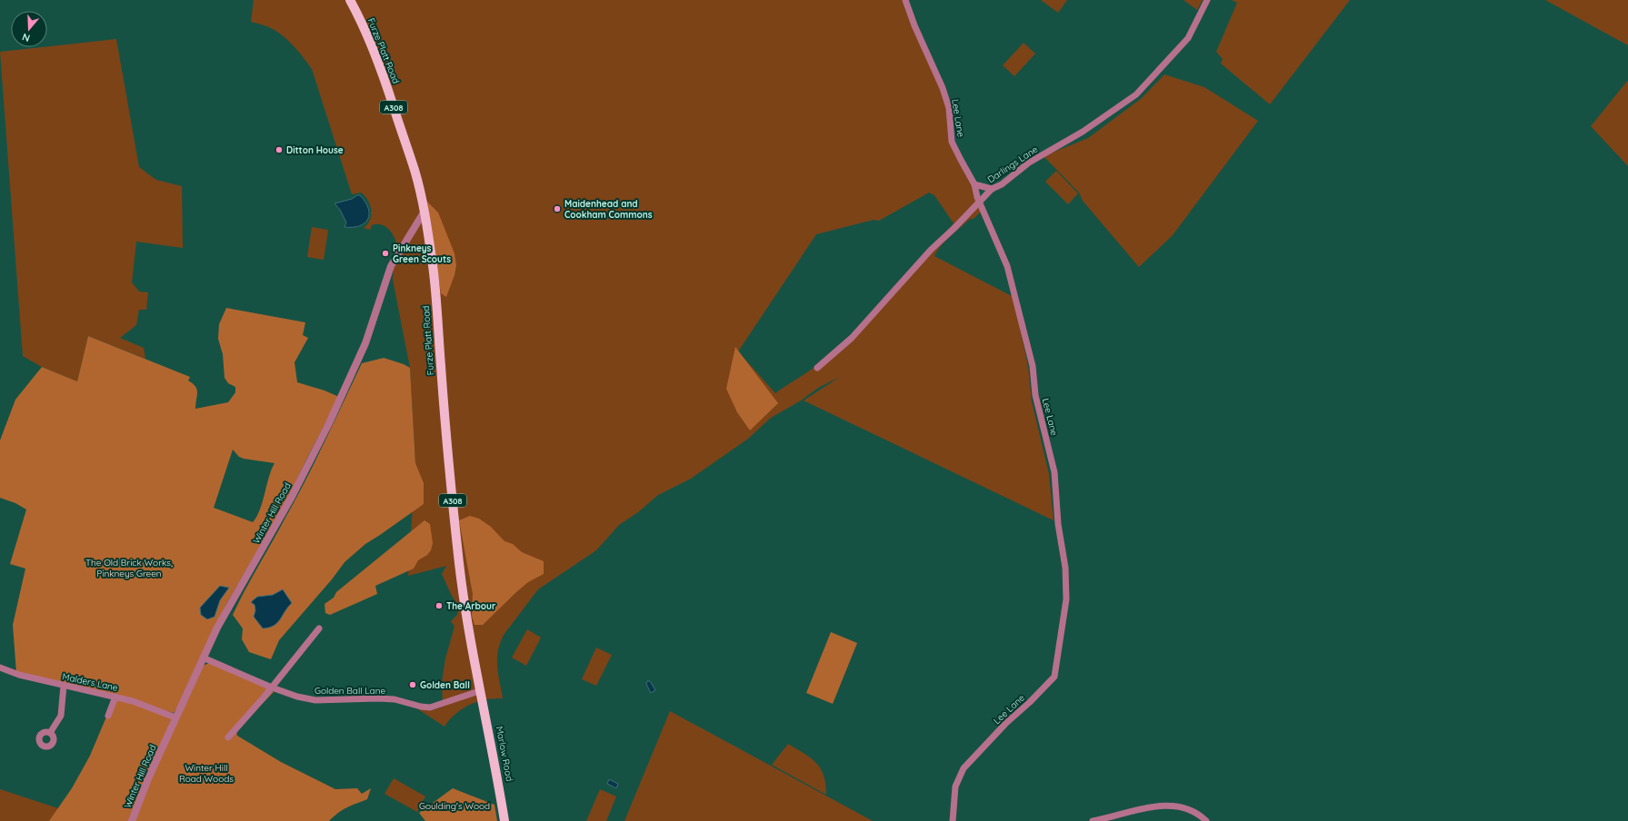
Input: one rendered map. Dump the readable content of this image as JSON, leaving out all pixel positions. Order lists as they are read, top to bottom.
{
  "streets": {
    "main road": ["Furze Platt Road", "A308", "Marlow Road"],
    "street": [
      "Lee Lane",
      "Darlings Lane",
      "Winter Hill Road",
      "Malders Lane",
      "Golden Ball Lane"
    ]
  },
  "crossings": [
    ["Furze Platt Road", "Winter Hill Road"],
    ["Furze Platt Road", "Golden Ball Lane"],
    ["Furze Platt Road", "Marlow Road"],
    ["Lee Lane", "Darlings Lane"],
    ["Winter Hill Road", "Malders Lane"],
    ["Winter Hill Road", "Golden Ball Lane"],
    ["Golden Ball Lane", "Marlow Road"]
  ],
  "parks": ["The Old Brick Works, Pinkneys Green", "Winter Hill Road Woods", "Goulding's Wood"],
  "places": [
    "Ditton House",
    "Maidenhead and Cookham Commons",
    "Pinkneys Green Scouts",
    "The Arbour",
    "Golden Ball"
  ],
  "north": "bottom"
}
